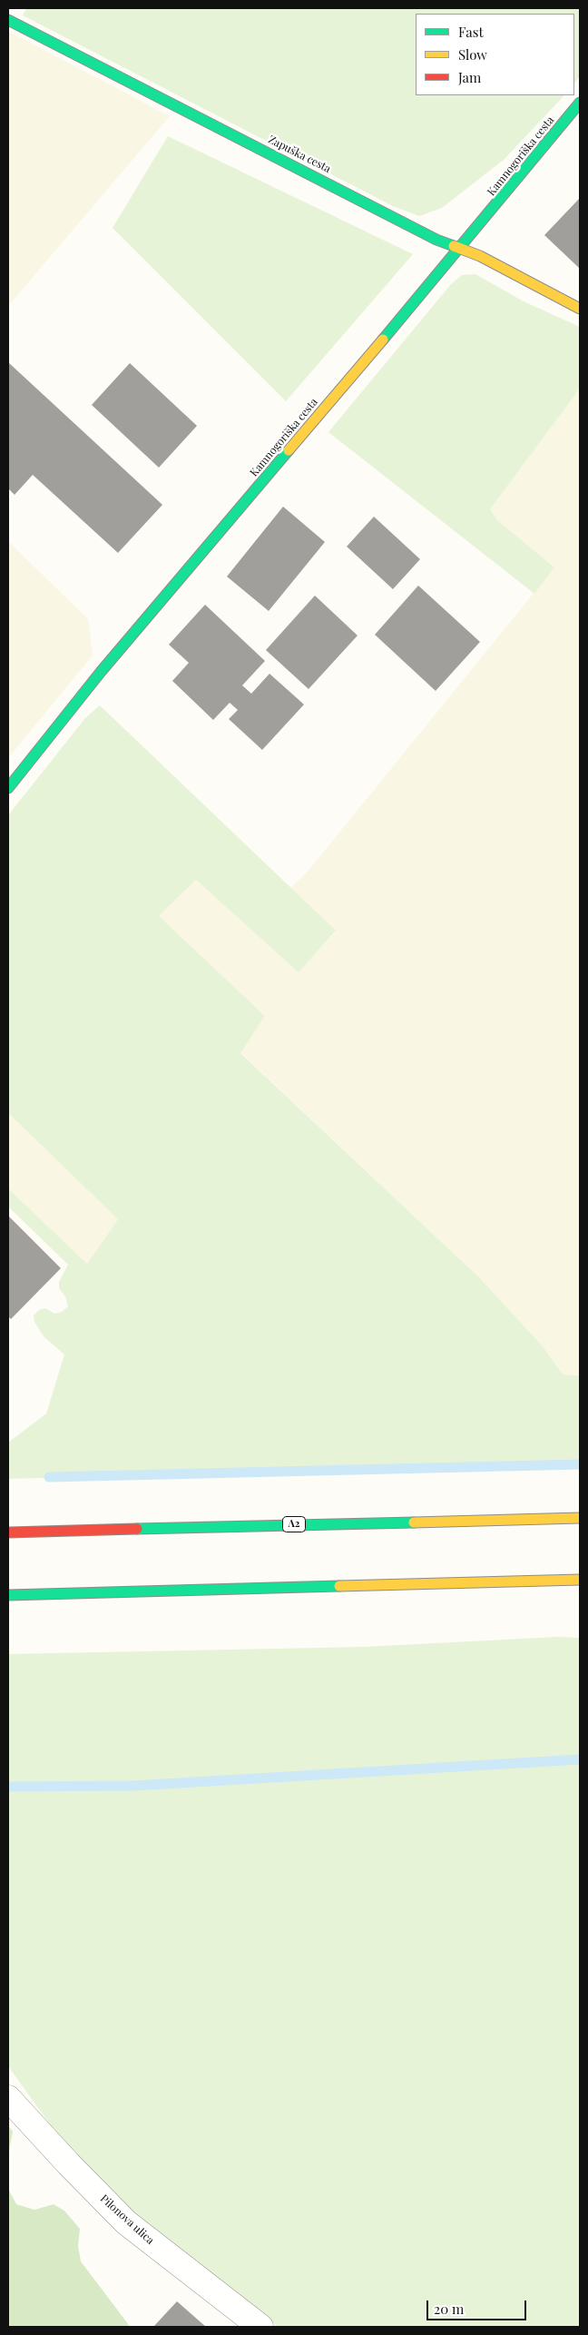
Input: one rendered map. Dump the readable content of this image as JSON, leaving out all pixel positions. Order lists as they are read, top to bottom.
{
  "streets": {
    "main road": ["Zapuška cesta", "Kamnogoriška cesta", "A2"],
    "street": ["Pilonova ulica"]
  },
  "crossings": [
    ["Zapuška cesta", "Kamnogoriška cesta"]
  ],
  "legend": ["Fast", "Slow", "Jam"],
  "scale_bar": "20 m"
}
